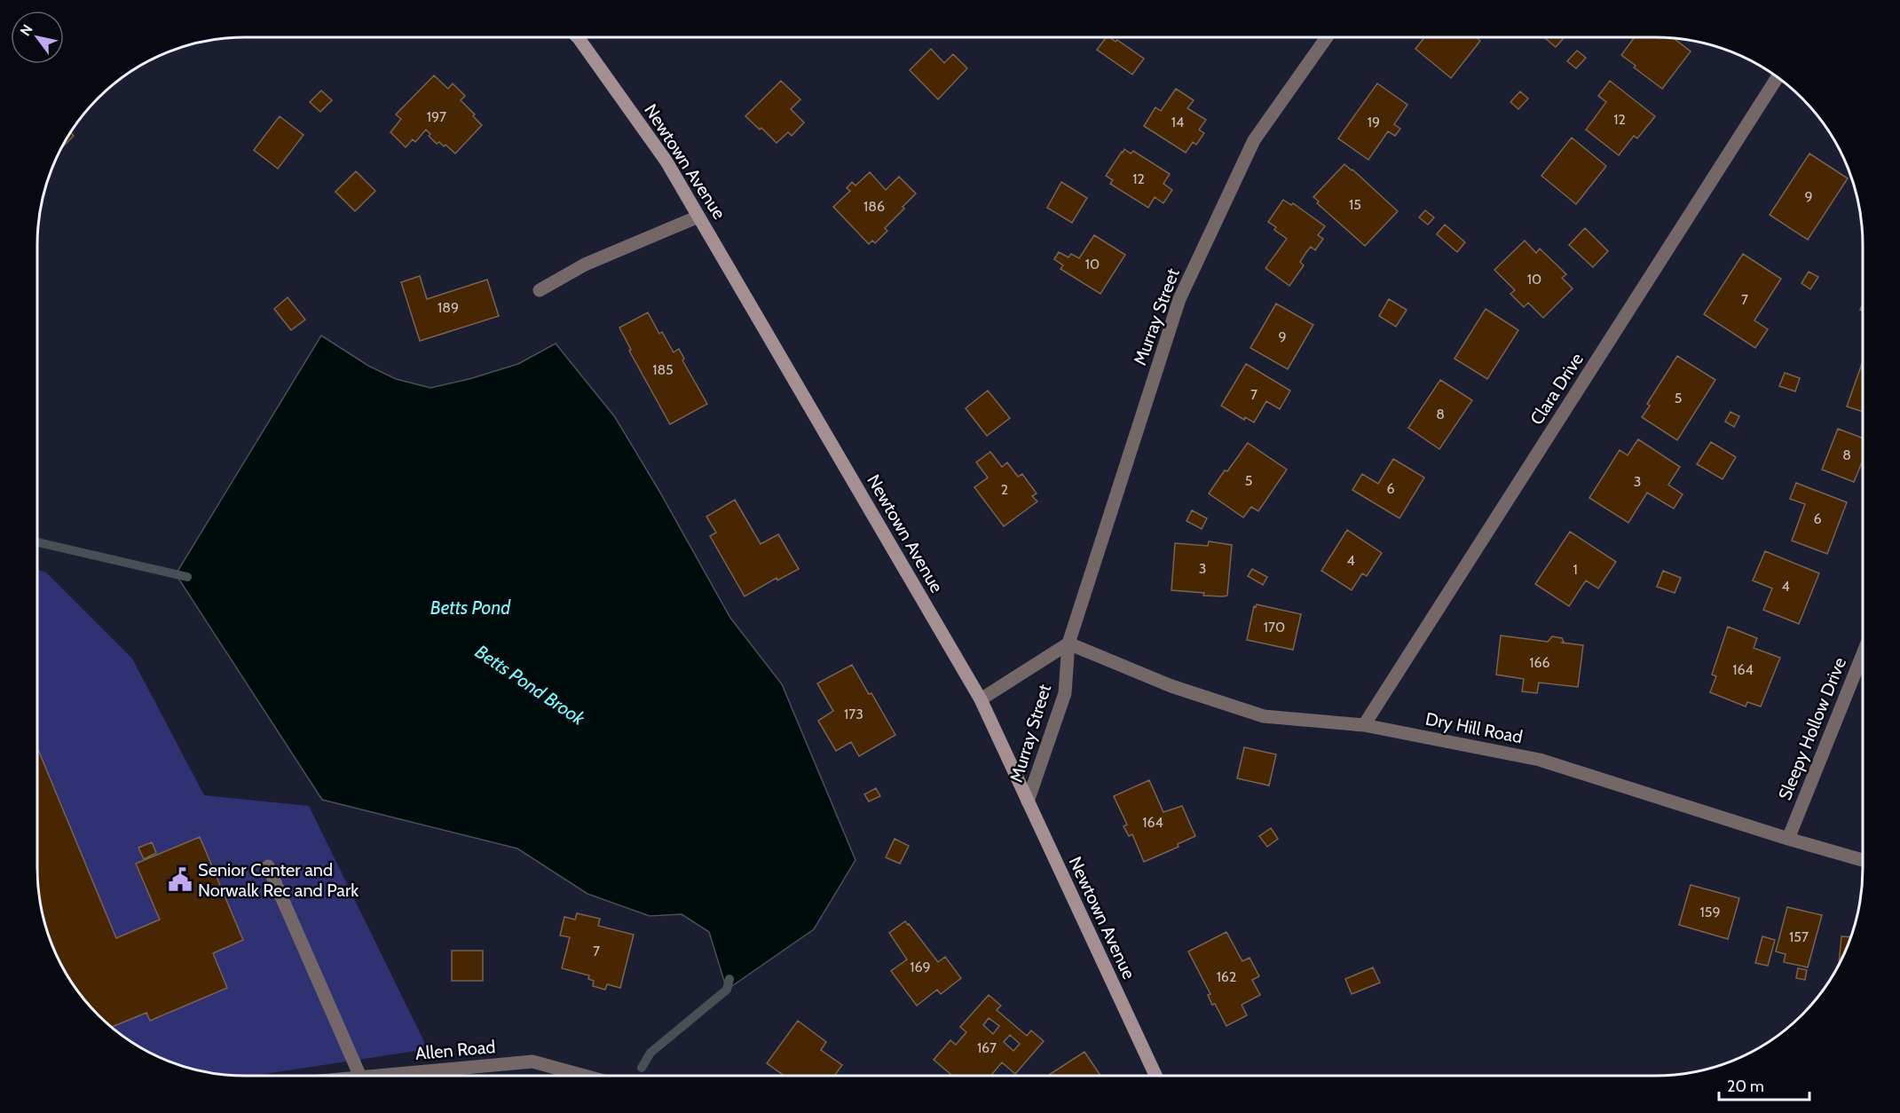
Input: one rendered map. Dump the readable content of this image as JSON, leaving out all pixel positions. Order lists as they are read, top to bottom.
{
  "streets": {
    "main road": ["Newtown Avenue"],
    "street": [
      "Murray Street",
      "Clara Drive",
      "Dry Hill Road",
      "Sleepy Hollow Drive",
      "Allen Road"
    ]
  },
  "crossings": [
    ["Newtown Avenue", "Murray Street"],
    ["Murray Street", "Dry Hill Road"],
    ["Clara Drive", "Dry Hill Road"],
    ["Dry Hill Road", "Sleepy Hollow Drive"]
  ],
  "water": ["Betts Pond", "Betts Pond Brook"],
  "places": {
    "public building": ["Senior Center and Norwalk Rec and Park"]
  },
  "house_numbers": [
    "197",
    "12",
    "14",
    "19",
    "12",
    "9",
    "15",
    "186",
    "10",
    "10",
    "7",
    "189",
    "9",
    "185",
    "7",
    "5",
    "8",
    "8",
    "5",
    "3",
    "6",
    "2",
    "6",
    "4",
    "3",
    "1",
    "4",
    "170",
    "166",
    "164",
    "173",
    "164",
    "159",
    "157",
    "7",
    "169",
    "162",
    "167"
  ],
  "scale_bar": "20 m",
  "north": "top left"
}
